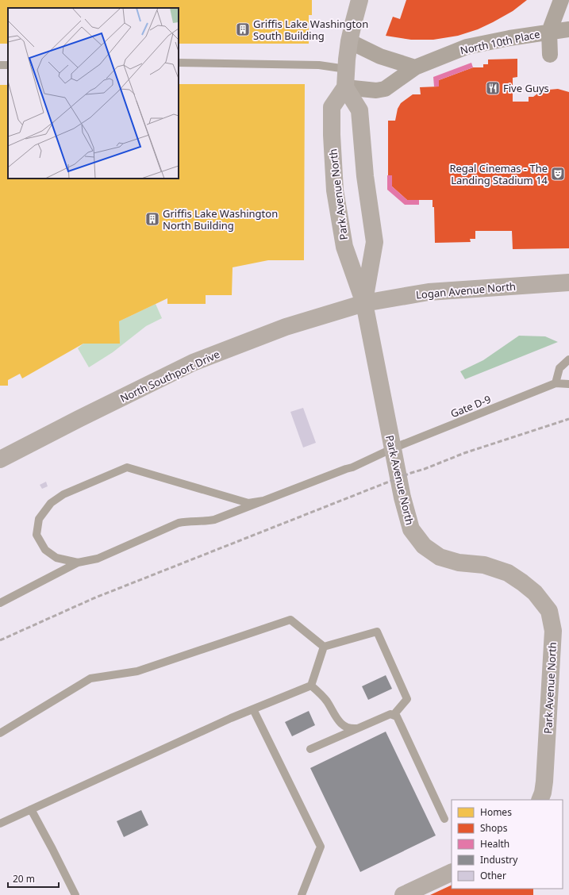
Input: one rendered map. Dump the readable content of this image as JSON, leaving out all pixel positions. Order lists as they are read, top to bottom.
{
  "streets": {
    "street": [
      "North 10th Place",
      "Park Avenue North",
      "Logan Avenue North",
      "North Southport Drive"
    ],
    "lane": ["Gate D-9"]
  },
  "crossings": [
    ["North 10th Place", "Park Avenue North"],
    ["Park Avenue North", "Logan Avenue North"],
    ["Park Avenue North", "North Southport Drive"],
    ["Park Avenue North", "Gate D-9"],
    ["Logan Avenue North", "North Southport Drive"]
  ],
  "places": {
    "building": ["Griffis Lake Washington South Building", "Griffis Lake Washington North Building"],
    "restaurant": ["Five Guys"],
    "theatre": ["Regal Cinemas - The Landing Stadium 14"]
  },
  "legend": [
    "Homes",
    "Shops",
    "Health",
    "Industry",
    "Other"
  ],
  "scale_bar": "20 m"
}
